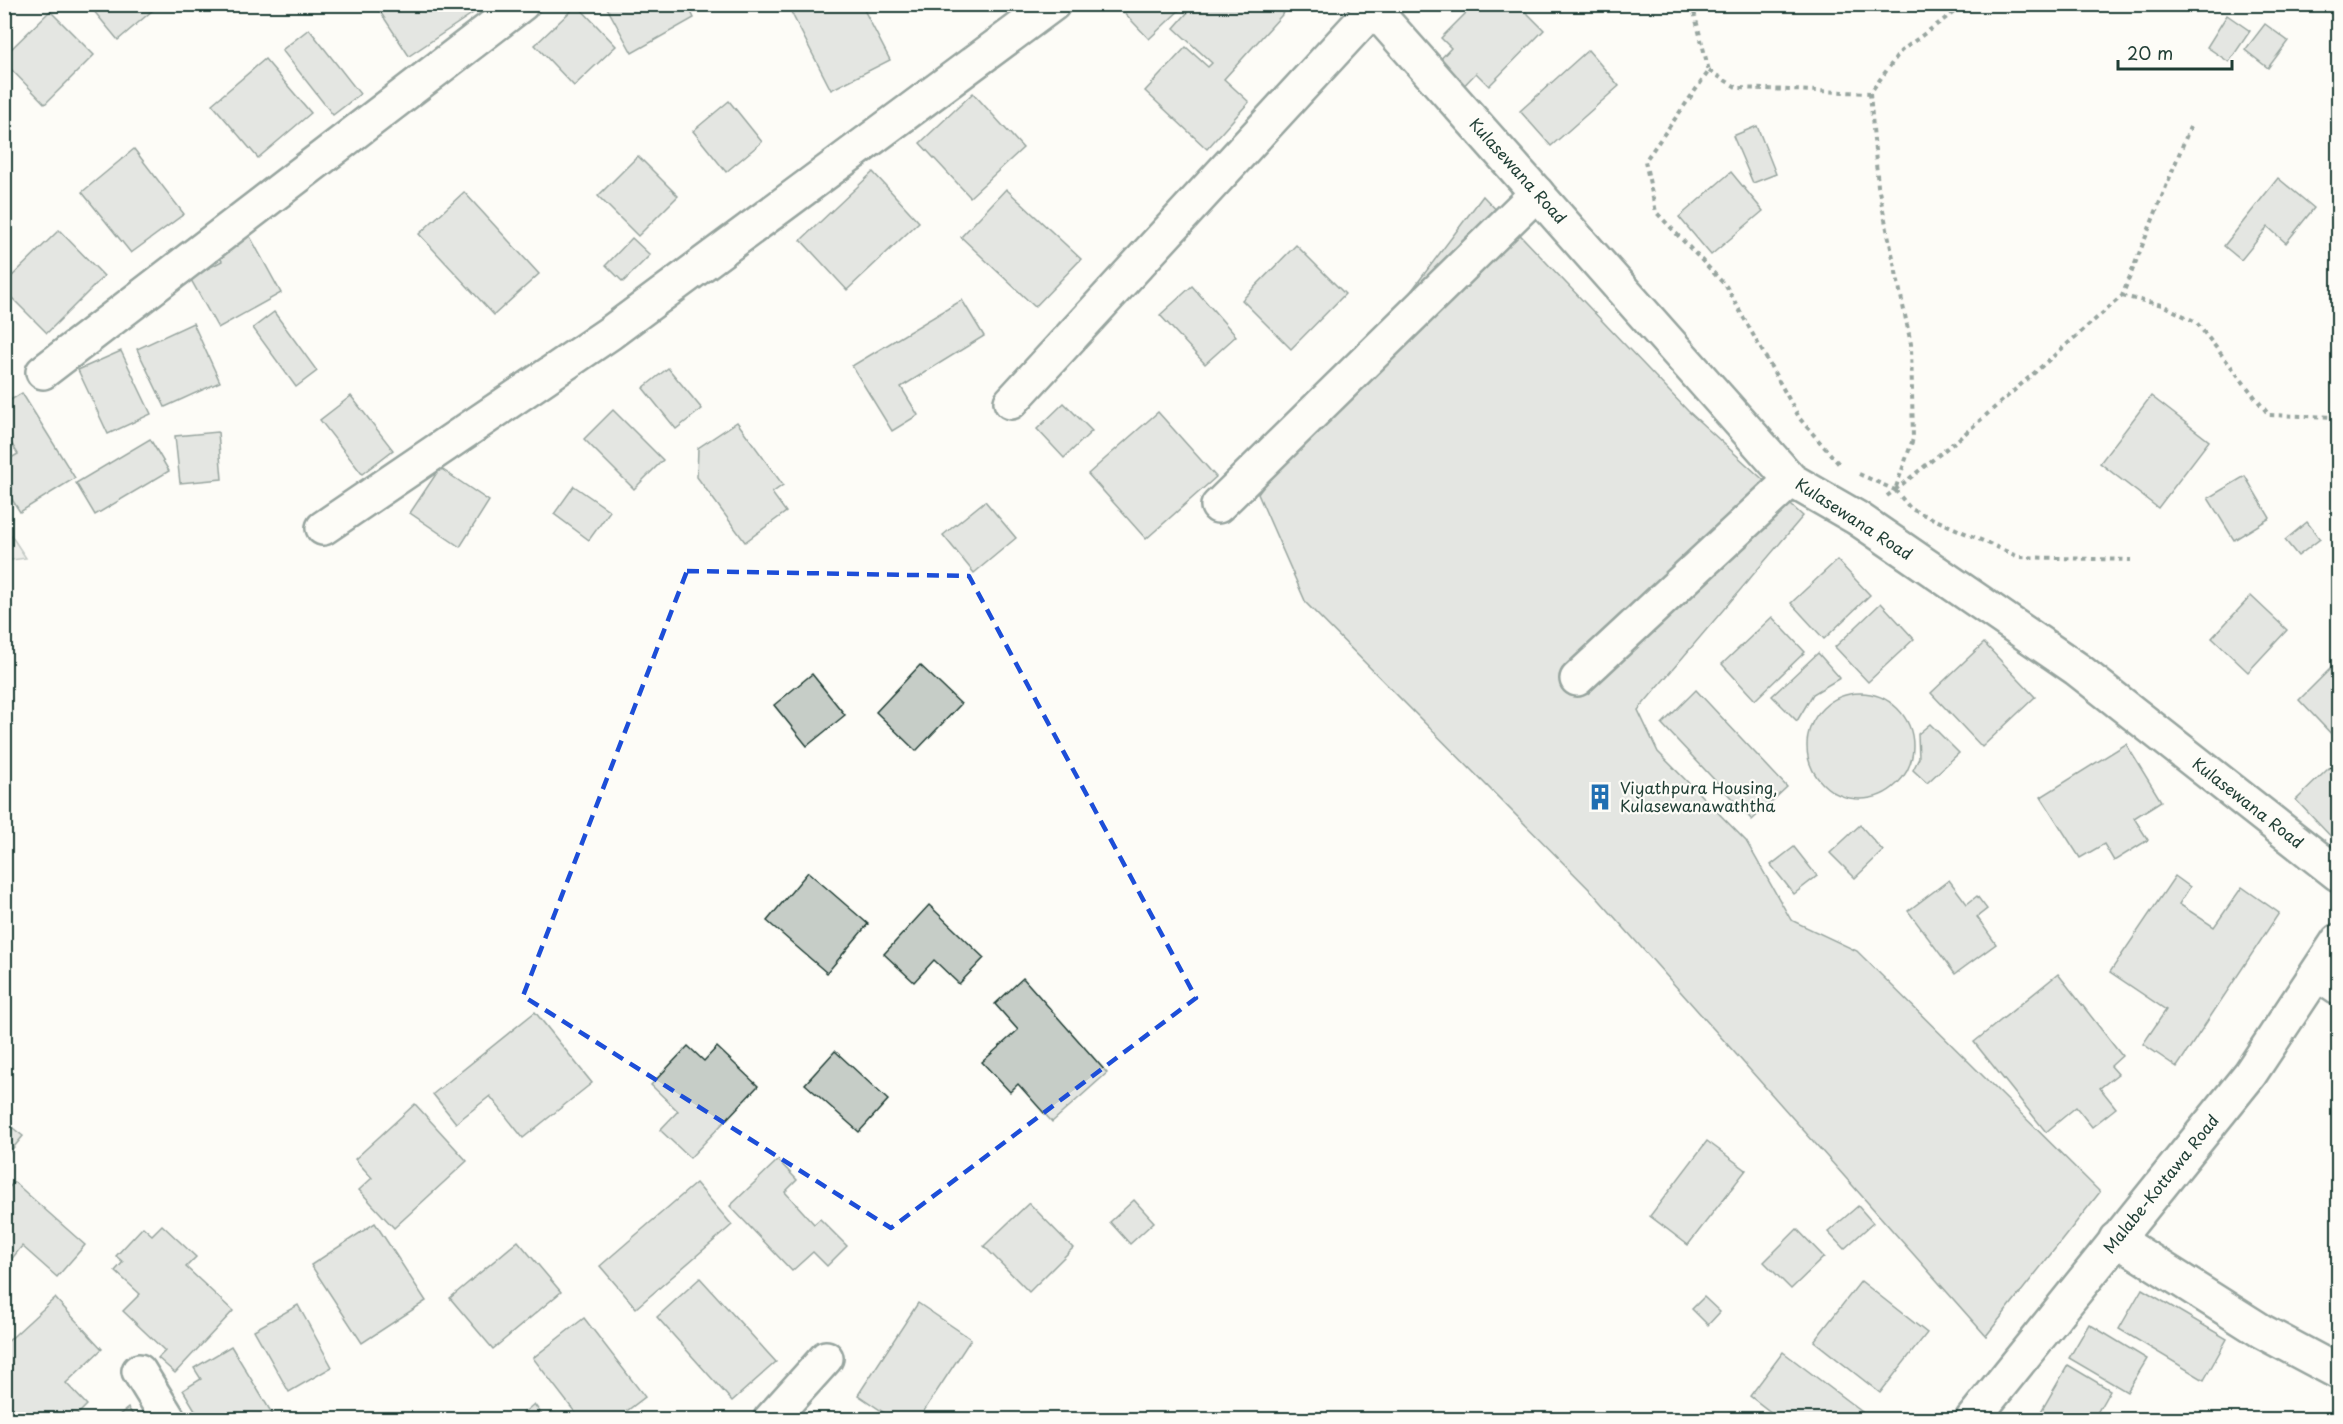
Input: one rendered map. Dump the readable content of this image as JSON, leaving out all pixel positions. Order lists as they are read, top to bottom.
{
  "streets": {
    "street": ["Kulasewana Road", "Malabe-Kottawa Road"]
  },
  "places": {
    "building": ["Viyathpura Housing, Kulasewanawaththa"]
  },
  "scale_bar": "20 m"
}
